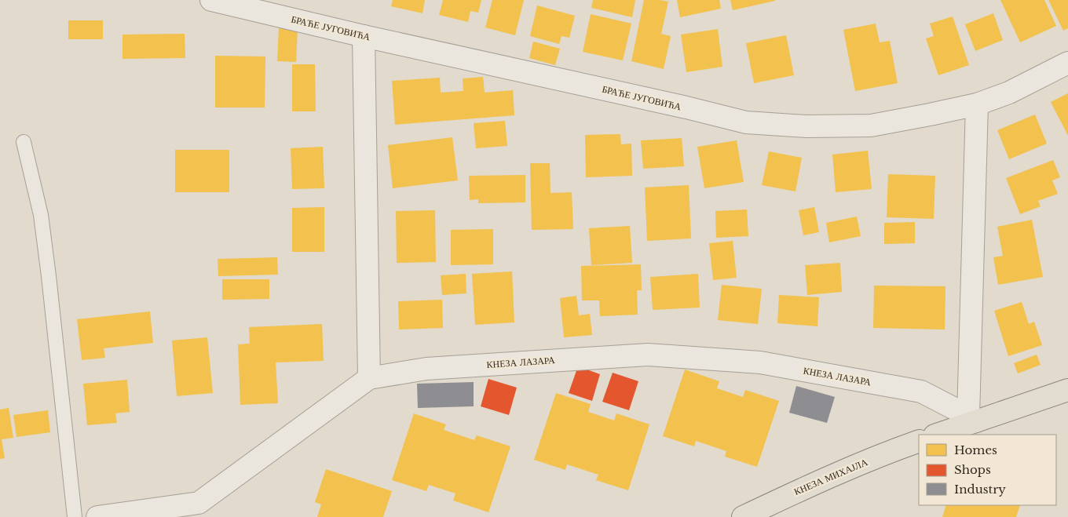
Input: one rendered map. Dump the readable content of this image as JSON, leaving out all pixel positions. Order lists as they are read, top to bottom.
{
  "streets": {
    "main road": ["КНЕЗА МИХАЈЛА"],
    "street": ["БРАЋЕ ЈУГОВИЋА", "КНЕЗА ЛАЗАРА"]
  },
  "legend": ["Homes", "Shops", "Industry"]
}
